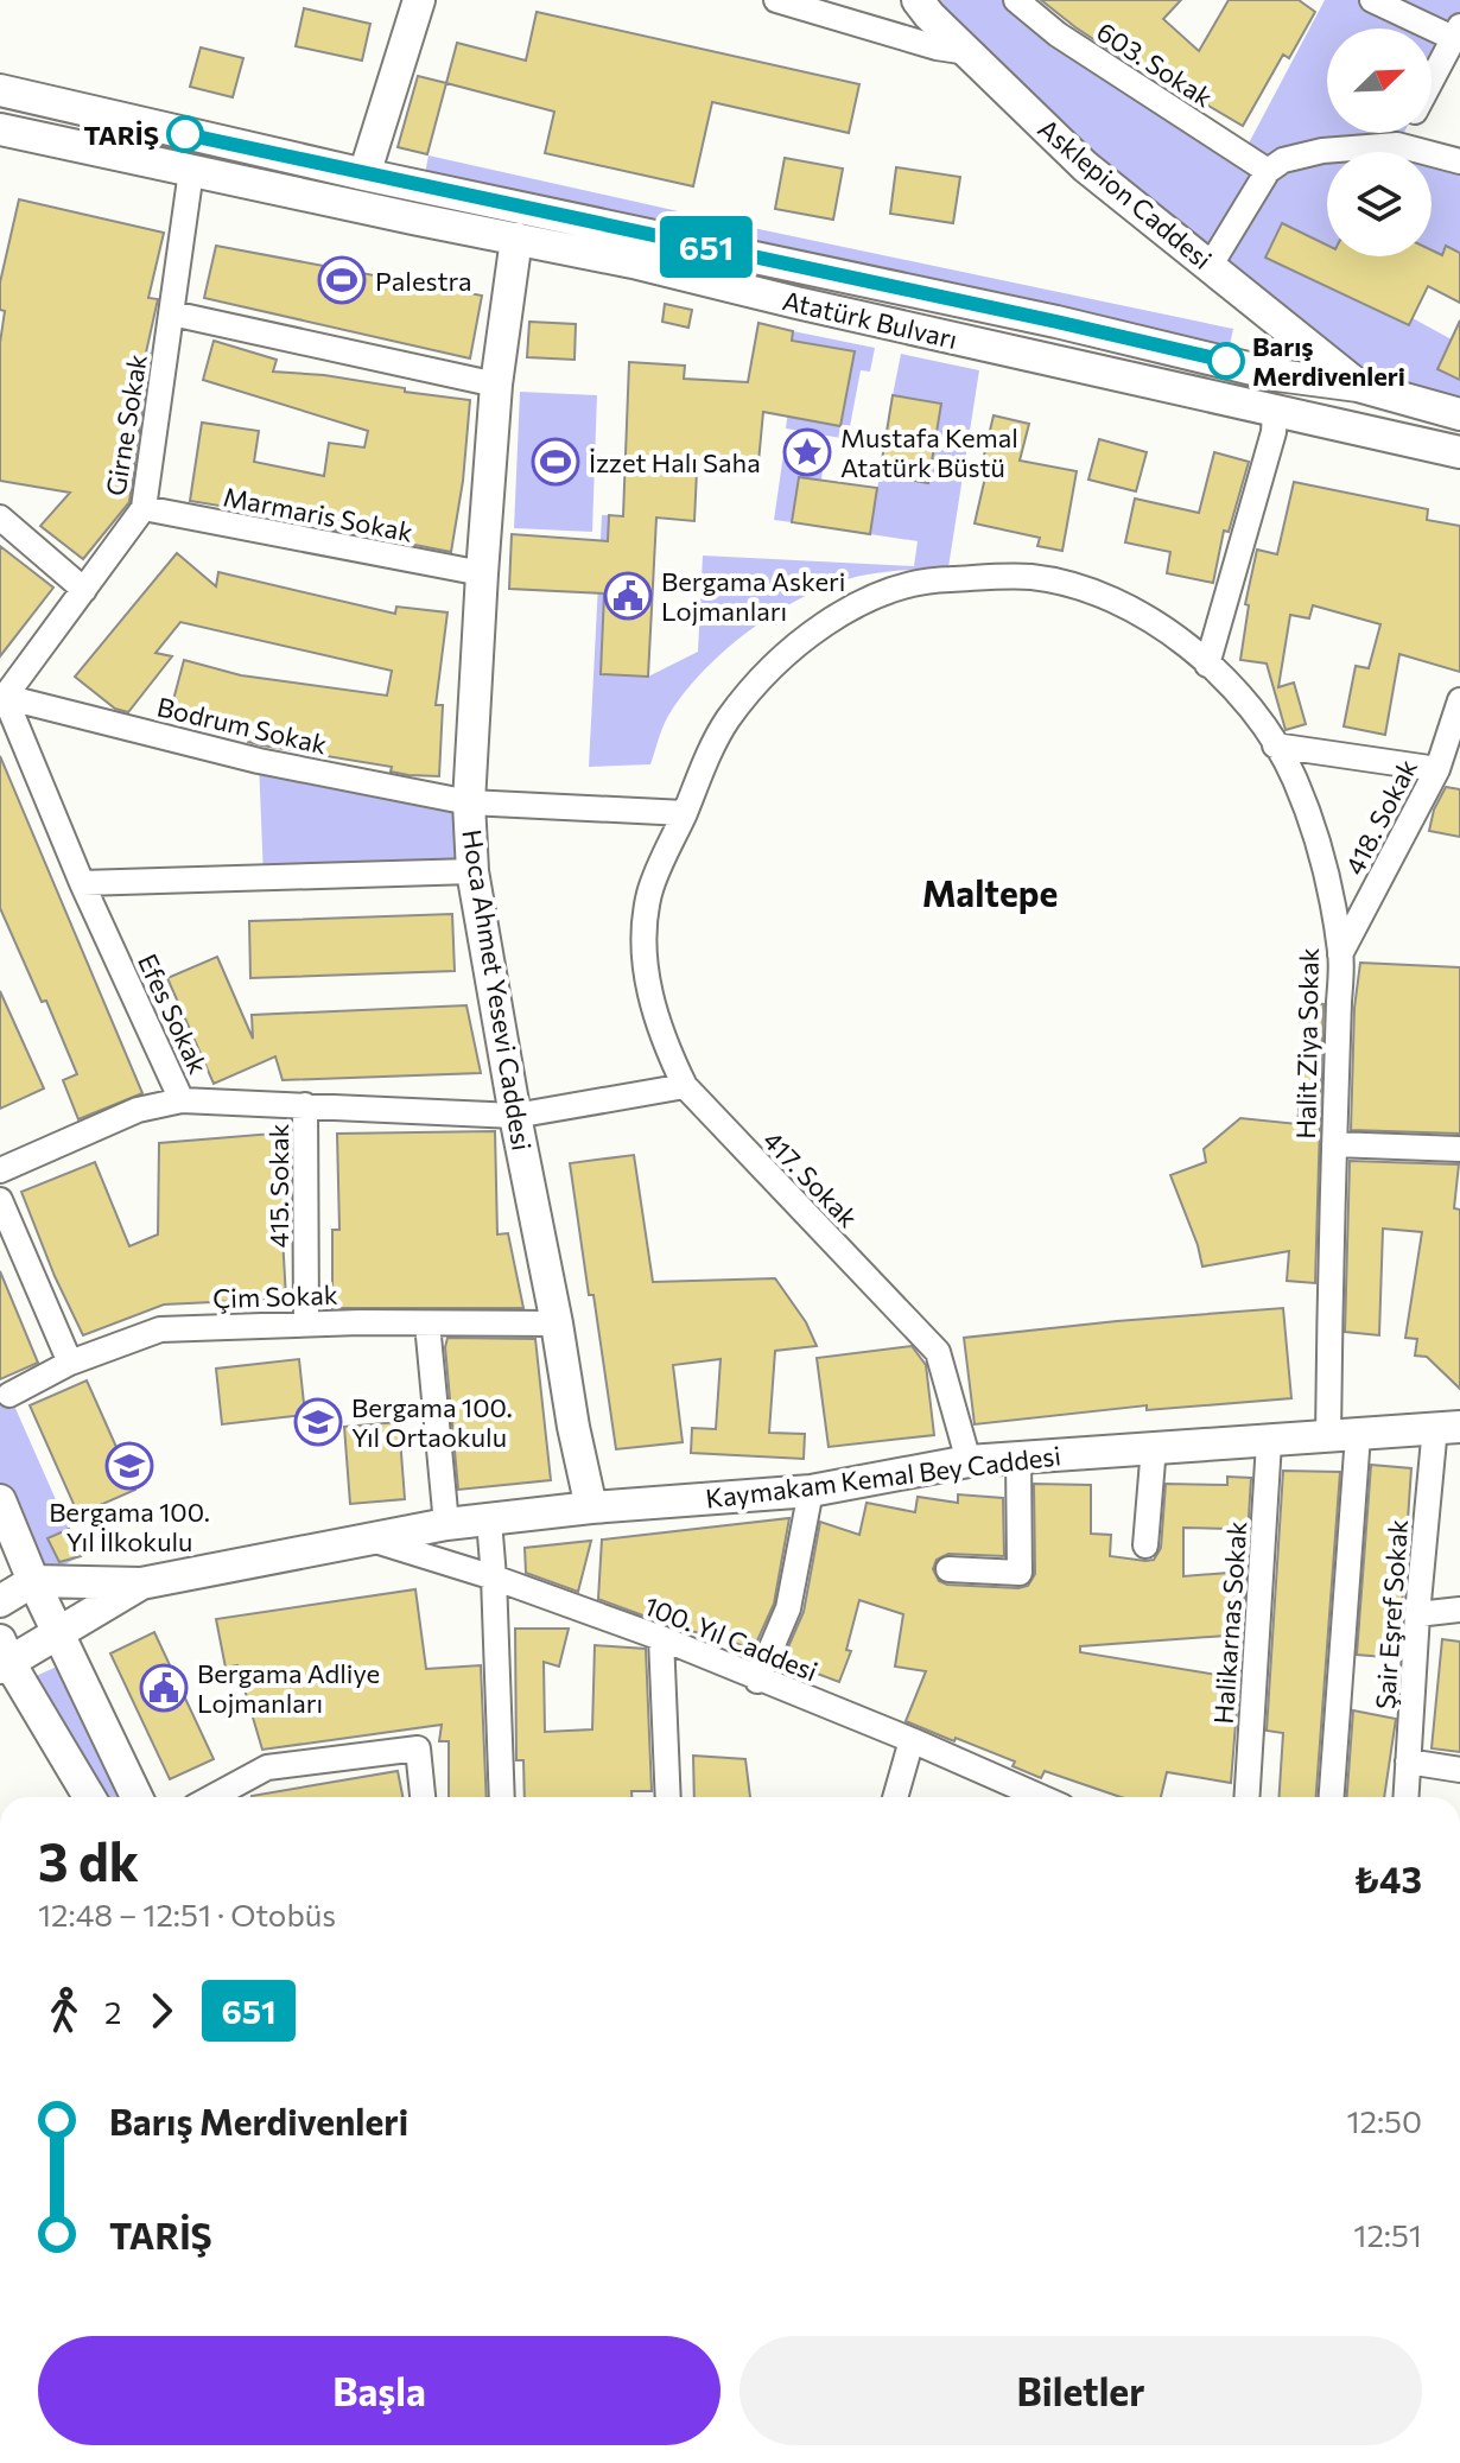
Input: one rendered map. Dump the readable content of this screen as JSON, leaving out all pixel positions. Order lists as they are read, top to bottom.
{
  "streets": {
    "main road": [
      "Asklepion Caddesi",
      "Atatürk Bulvarı",
      "Hoca Ahmet Yesevi Caddesi",
      "Kaymakam Kemal Bey Caddesi"
    ],
    "street": [
      "603. Sokak",
      "Girne Sokak",
      "Marmaris Sokak",
      "Bodrum Sokak",
      "418. Sokak",
      "Efes Sokak",
      "Halit Ziya Sokak",
      "417. Sokak",
      "415. Sokak",
      "Çim Sokak",
      "Şair Eşref Sokak",
      "Halikarnas Sokak",
      "100. Yıl Caddesi"
    ]
  },
  "crossings": [
    ["Asklepion Caddesi", "Atatürk Bulvarı"],
    ["Atatürk Bulvarı", "Girne Sokak"],
    ["Atatürk Bulvarı", "Hoca Ahmet Yesevi Caddesi"],
    ["Girne Sokak", "Marmaris Sokak"],
    ["Girne Sokak", "Bodrum Sokak"],
    ["Girne Sokak", "Efes Sokak"],
    ["Marmaris Sokak", "Hoca Ahmet Yesevi Caddesi"],
    ["Bodrum Sokak", "Hoca Ahmet Yesevi Caddesi"],
    ["Bodrum Sokak", "Efes Sokak"],
    ["Bodrum Sokak", "Halit Ziya Sokak"],
    ["418. Sokak", "Halit Ziya Sokak"],
    ["Hoca Ahmet Yesevi Caddesi", "Efes Sokak"],
    ["Hoca Ahmet Yesevi Caddesi", "Çim Sokak"],
    ["Hoca Ahmet Yesevi Caddesi", "Kaymakam Kemal Bey Caddesi"],
    ["Efes Sokak", "415. Sokak"],
    ["Halit Ziya Sokak", "417. Sokak"],
    ["Halit Ziya Sokak", "Kaymakam Kemal Bey Caddesi"],
    ["417. Sokak", "Kaymakam Kemal Bey Caddesi"],
    ["415. Sokak", "Çim Sokak"],
    ["Kaymakam Kemal Bey Caddesi", "Şair Eşref Sokak"],
    ["Kaymakam Kemal Bey Caddesi", "Halikarnas Sokak"],
    ["Kaymakam Kemal Bey Caddesi", "100. Yıl Caddesi"]
  ],
  "districts": ["Maltepe"],
  "places": {
    "other": ["TARİŞ", "Barış Merdivenleri"],
    "sports": ["Palestra", "İzzet Halı Saha"],
    "place": ["Mustafa Kemal Atatürk Büstü"],
    "public building": ["Bergama Askeri Lojmanları", "Bergama Adliye Lojmanları"],
    "school or university": ["Bergama 100. Yıl Ortaokulu", "Bergama 100. Yıl İlkokulu"]
  },
  "lines": ["bus line 651"],
  "north": "top right",
  "page": {
    "on_map": "651",
    "heading": ["3 dk", "12:48 – 12:51 · Otobüs", "₺43"],
    "legs": ["2", "651"],
    "list": [
      {
        "name": "Barış Merdivenleri",
        "value": "12:50"
      },
      {
        "name": "TARİŞ",
        "value": "12:51"
      }
    ],
    "buttons": ["Başla", "Biletler"]
  }
}
